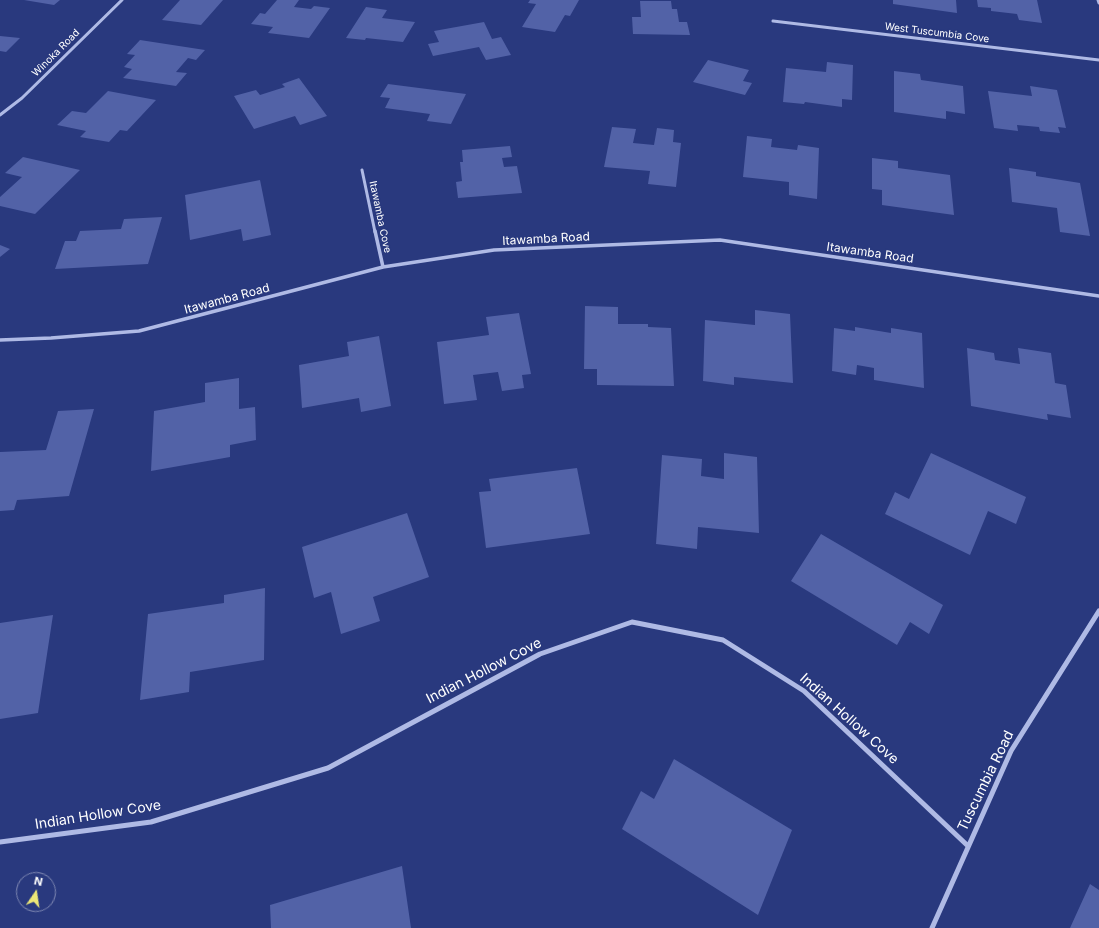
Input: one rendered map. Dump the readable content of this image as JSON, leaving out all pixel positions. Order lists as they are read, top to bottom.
{
  "streets": {
    "street": [
      "West Tuscumbia Cove",
      "Winoka Road",
      "Itawamba Cove",
      "Itawamba Road",
      "Indian Hollow Cove",
      "Tuscumbia Road"
    ]
  },
  "crossings": [
    ["Itawamba Cove", "Itawamba Road"],
    ["Indian Hollow Cove", "Tuscumbia Road"]
  ],
  "north": "top"
}
